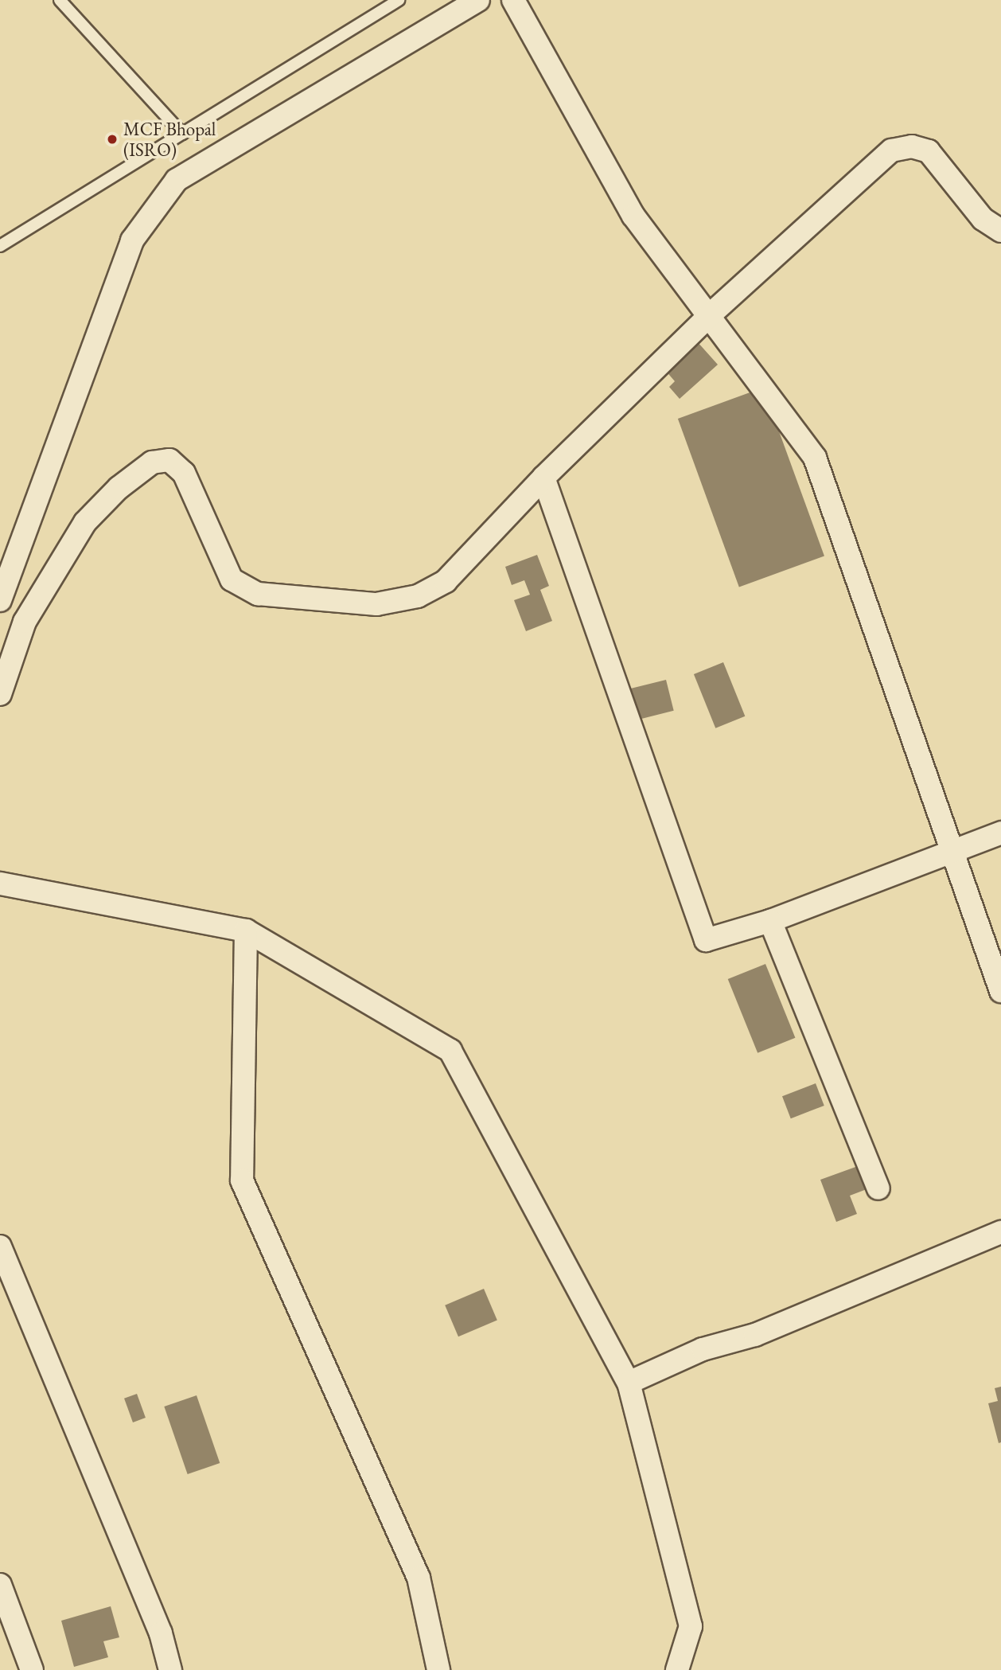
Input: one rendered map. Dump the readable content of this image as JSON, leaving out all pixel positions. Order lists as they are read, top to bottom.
{
  "places": ["MCF Bhopal (ISRO)"]
}
